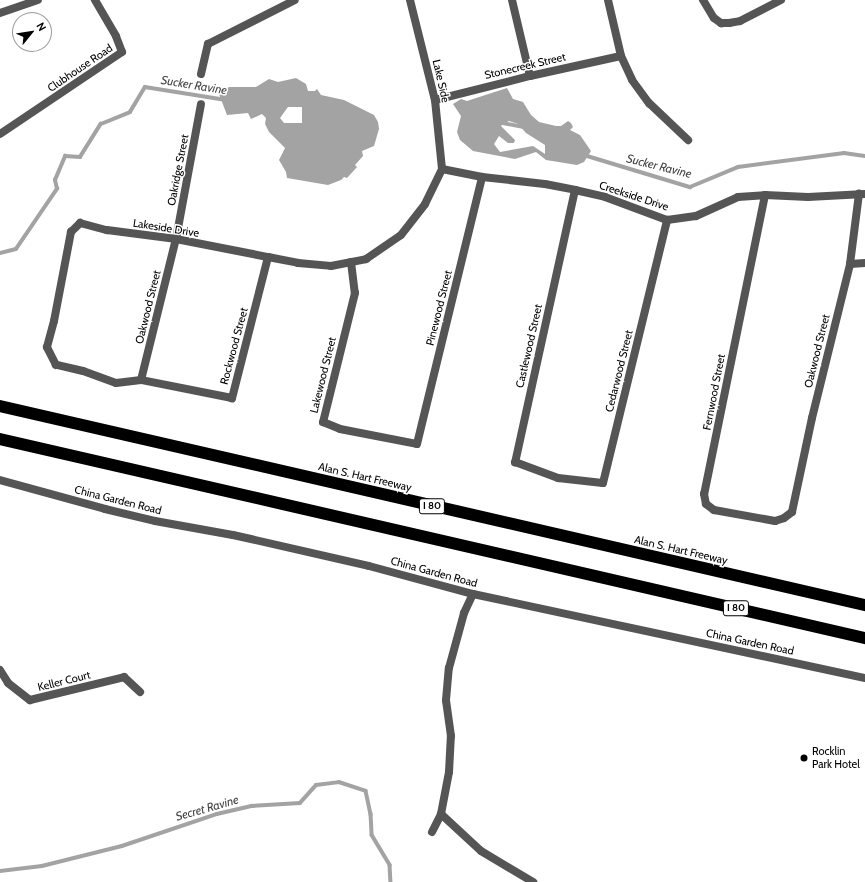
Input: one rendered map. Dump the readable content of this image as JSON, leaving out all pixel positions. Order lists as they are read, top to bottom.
{
  "streets": {
    "highway": ["Alan S. Hart Freeway", "I 80"],
    "street": [
      "Stonecreek Street",
      "Clubhouse Road",
      "Lake Side",
      "Oakridge Street",
      "Creekside Drive",
      "Lakeside Drive",
      "Oakwood Street",
      "Pinewood Street",
      "Rockwood Street",
      "Castlewood Street",
      "Cedarwood Street",
      "Lakewood Street",
      "Fernwood Street",
      "China Garden Road",
      "Keller Court"
    ]
  },
  "crossings": [
    ["Stonecreek Street", "Lake Side"],
    ["Lake Side", "Creekside Drive"],
    ["Lake Side", "Lakeside Drive"],
    ["Oakridge Street", "Lakeside Drive"],
    ["Oakridge Street", "Oakwood Street"],
    ["Creekside Drive", "Lakeside Drive"],
    ["Creekside Drive", "Oakwood Street"],
    ["Creekside Drive", "Pinewood Street"],
    ["Creekside Drive", "Castlewood Street"],
    ["Creekside Drive", "Cedarwood Street"],
    ["Creekside Drive", "Fernwood Street"],
    ["Lakeside Drive", "Oakwood Street"],
    ["Lakeside Drive", "Rockwood Street"],
    ["Lakeside Drive", "Lakewood Street"],
    ["Oakwood Street", "Rockwood Street"],
    ["Oakwood Street", "Fernwood Street"],
    ["Pinewood Street", "Lakewood Street"],
    ["Castlewood Street", "Cedarwood Street"]
  ],
  "water": ["Sucker Ravine", "Secret Ravine"],
  "places": ["Rocklin Park Hotel"],
  "north": "top right"
}
